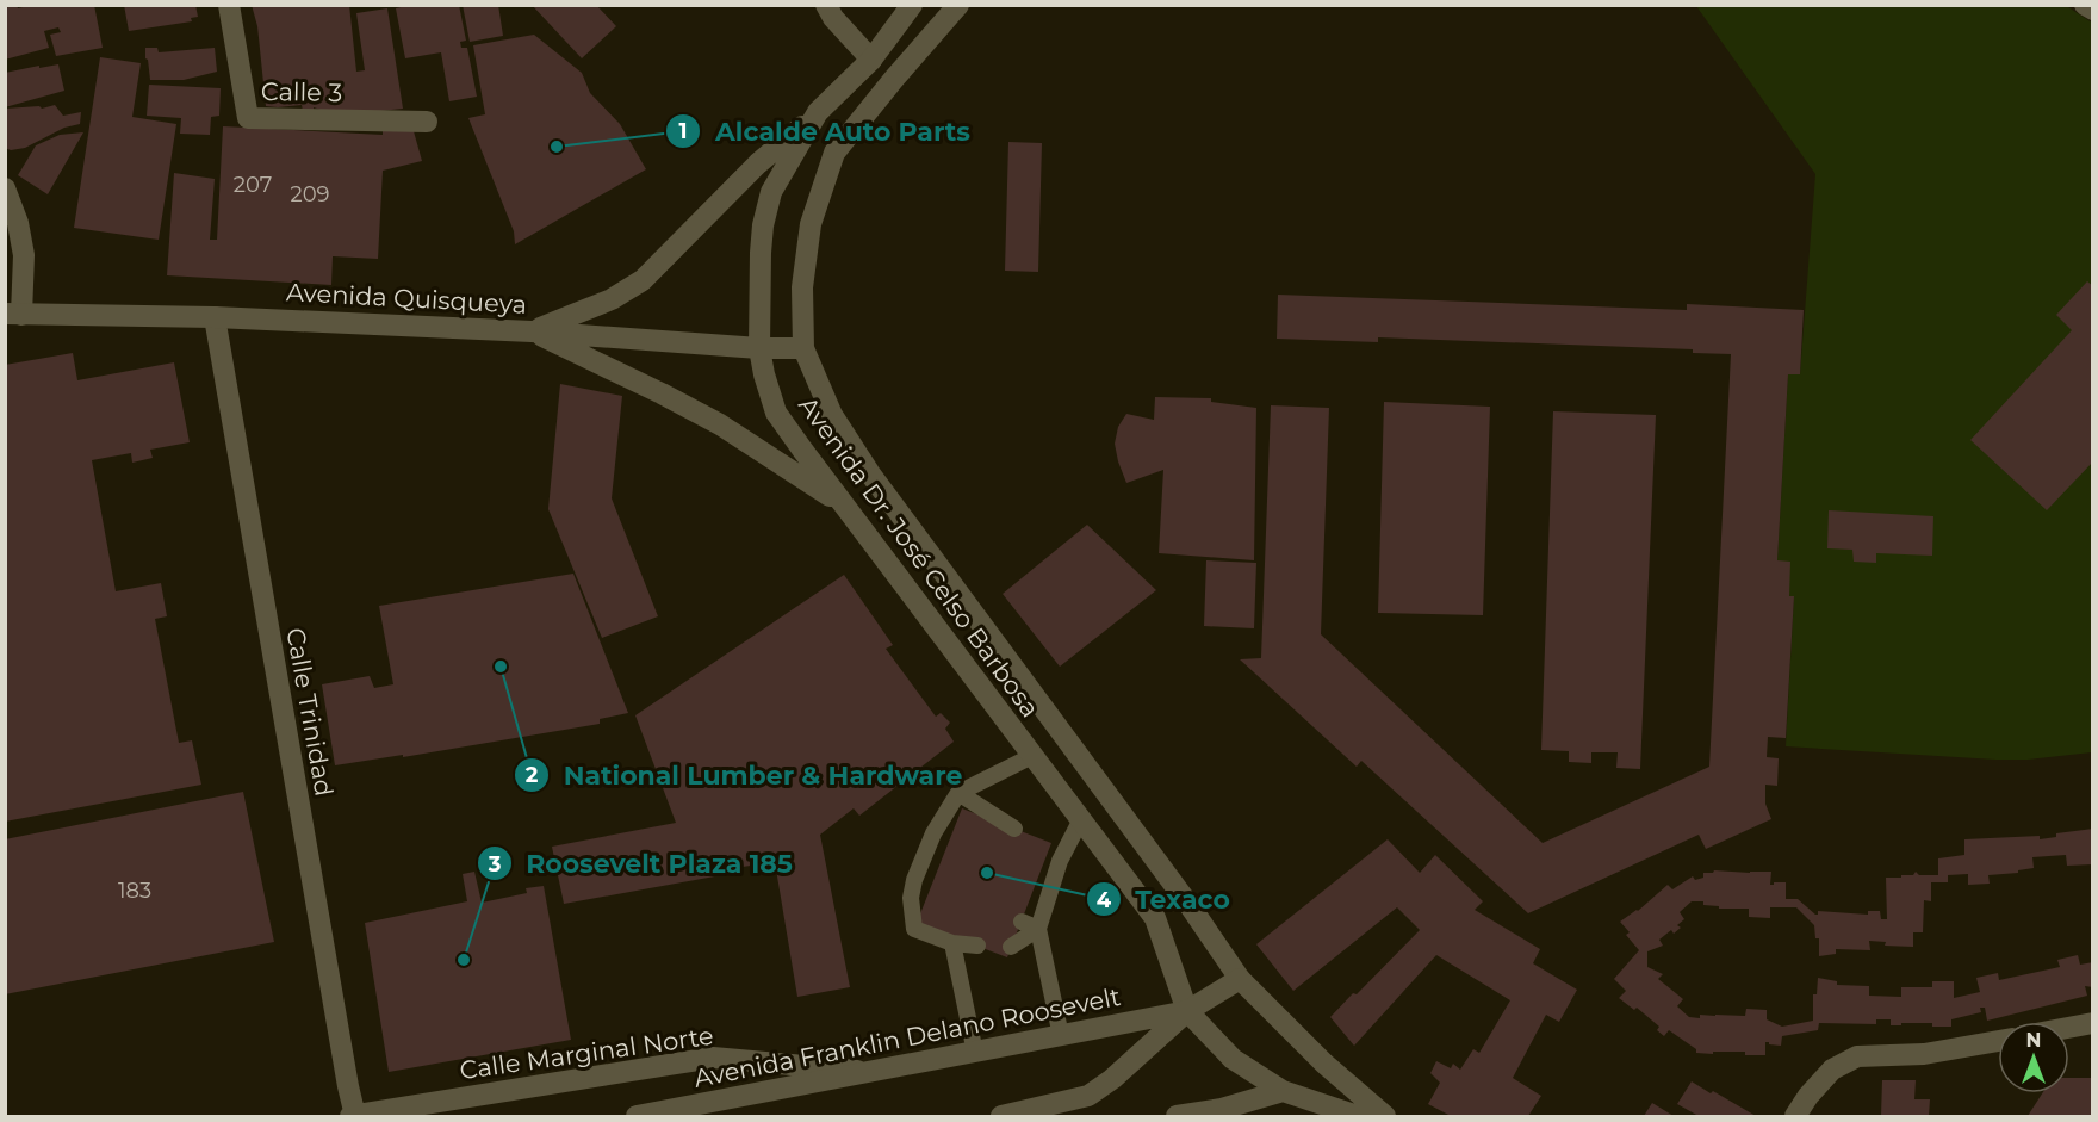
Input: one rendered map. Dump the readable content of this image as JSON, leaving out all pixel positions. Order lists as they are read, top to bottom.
{
  "streets": {
    "street": [
      "Calle 3",
      "Avenida Quisqueya",
      "Avenida Dr. José Celso Barbosa",
      "Calle Trinidad",
      "Avenida Franklin Delano Roosevelt",
      "Calle Marginal Norte"
    ]
  },
  "crossings": [
    ["Avenida Quisqueya", "Avenida Dr. José Celso Barbosa"],
    ["Avenida Quisqueya", "Calle Trinidad"],
    ["Avenida Dr. José Celso Barbosa", "Avenida Franklin Delano Roosevelt"],
    ["Calle Trinidad", "Calle Marginal Norte"],
    ["Avenida Franklin Delano Roosevelt", "Calle Marginal Norte"]
  ],
  "places": [
    "Alcalde Auto Parts",
    "National Lumber & Hardware",
    "Texaco",
    "Roosevelt Plaza 185"
  ],
  "house_numbers": ["207", "209", "183"],
  "north": "top"
}
